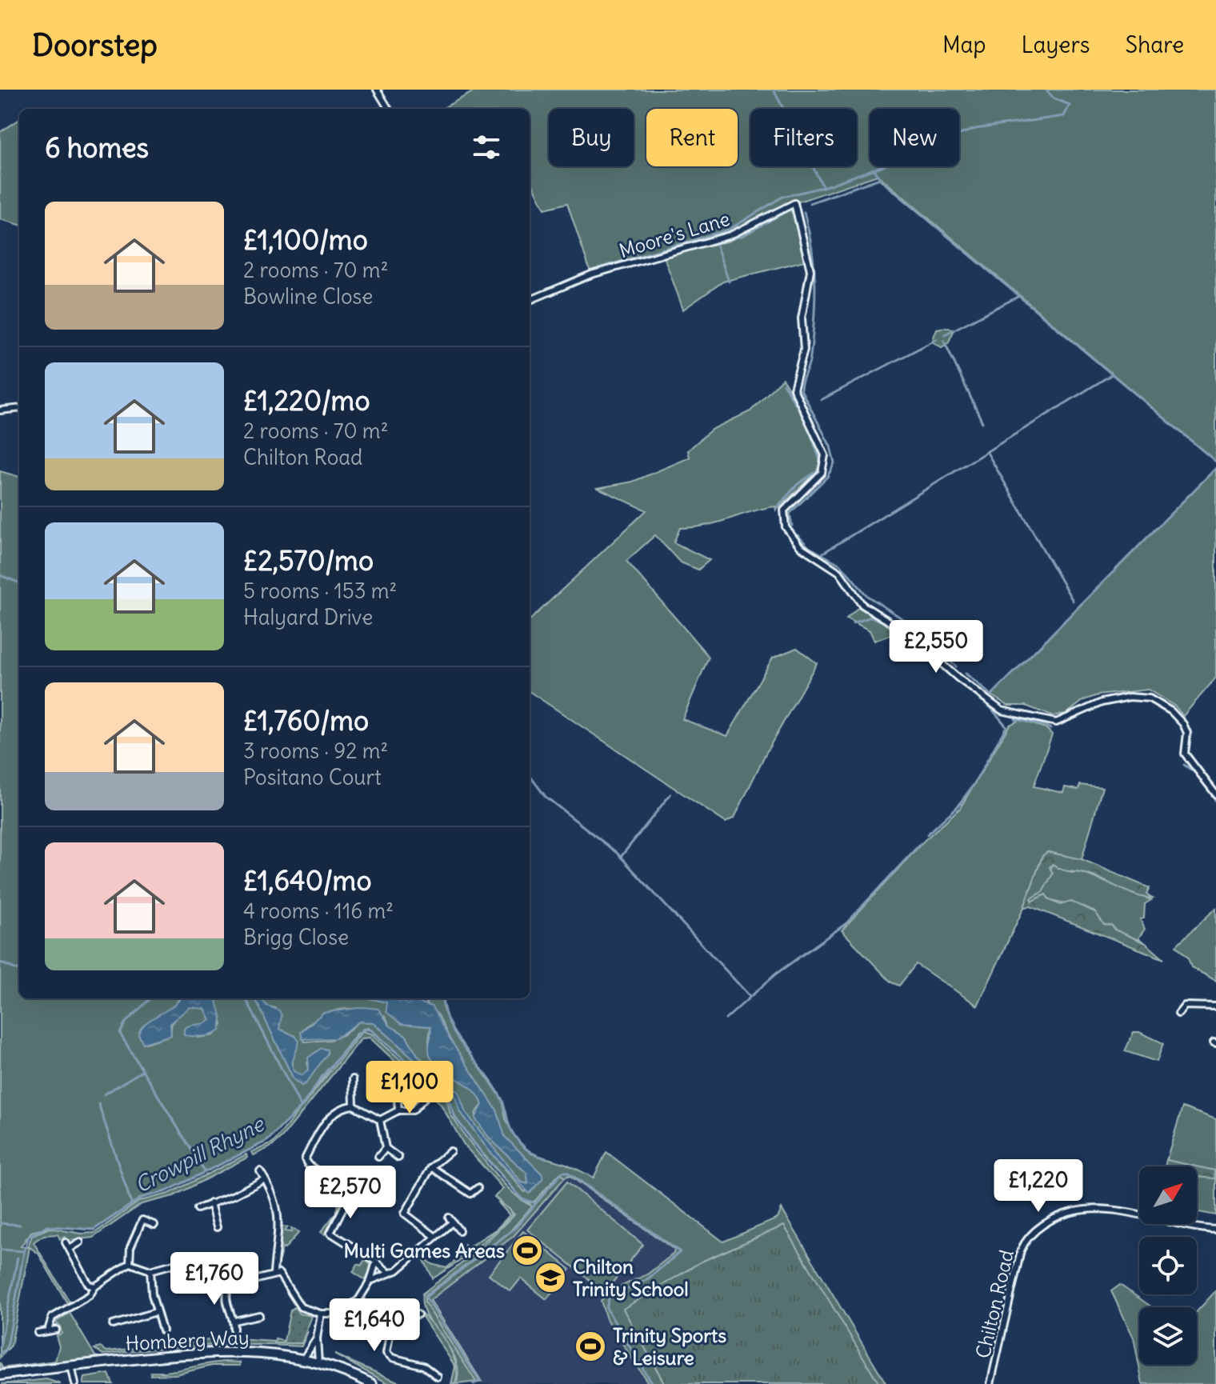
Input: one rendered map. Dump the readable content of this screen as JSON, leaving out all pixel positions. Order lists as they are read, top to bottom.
{
  "streets": {
    "main road": ["Homberg Way"],
    "street": ["Moore's Lane", "Chilton Road"]
  },
  "water": ["Crowpill Rhyne"],
  "places": {
    "sports": ["Multi Games Areas", "Trinity Sports & Leisure"],
    "school or university": ["Chilton Trinity School"]
  },
  "north": "top right",
  "page": {
    "header": "Doorstep",
    "nav": ["Map", "Layers", "Share"],
    "chip": [
      "Buy",
      "Rent",
      "Filters",
      "New"
    ],
    "heading": "6 homes",
    "list": [
      {
        "name": "£1,100/mo",
        "note": "2 rooms · 70 m² · Bowline Close"
      },
      {
        "name": "£1,220/mo",
        "note": "2 rooms · 70 m² · Chilton Road"
      },
      {
        "name": "£2,570/mo",
        "note": "5 rooms · 153 m² · Halyard Drive"
      },
      {
        "name": "£1,760/mo",
        "note": "3 rooms · 92 m² · Positano Court"
      },
      {
        "name": "£1,640/mo",
        "note": "4 rooms · 116 m² · Brigg Close"
      }
    ],
    "price": [
      "£2,550",
      "£1,100",
      "£1,220",
      "£2,570",
      "£1,760",
      "£1,640"
    ]
  }
}
